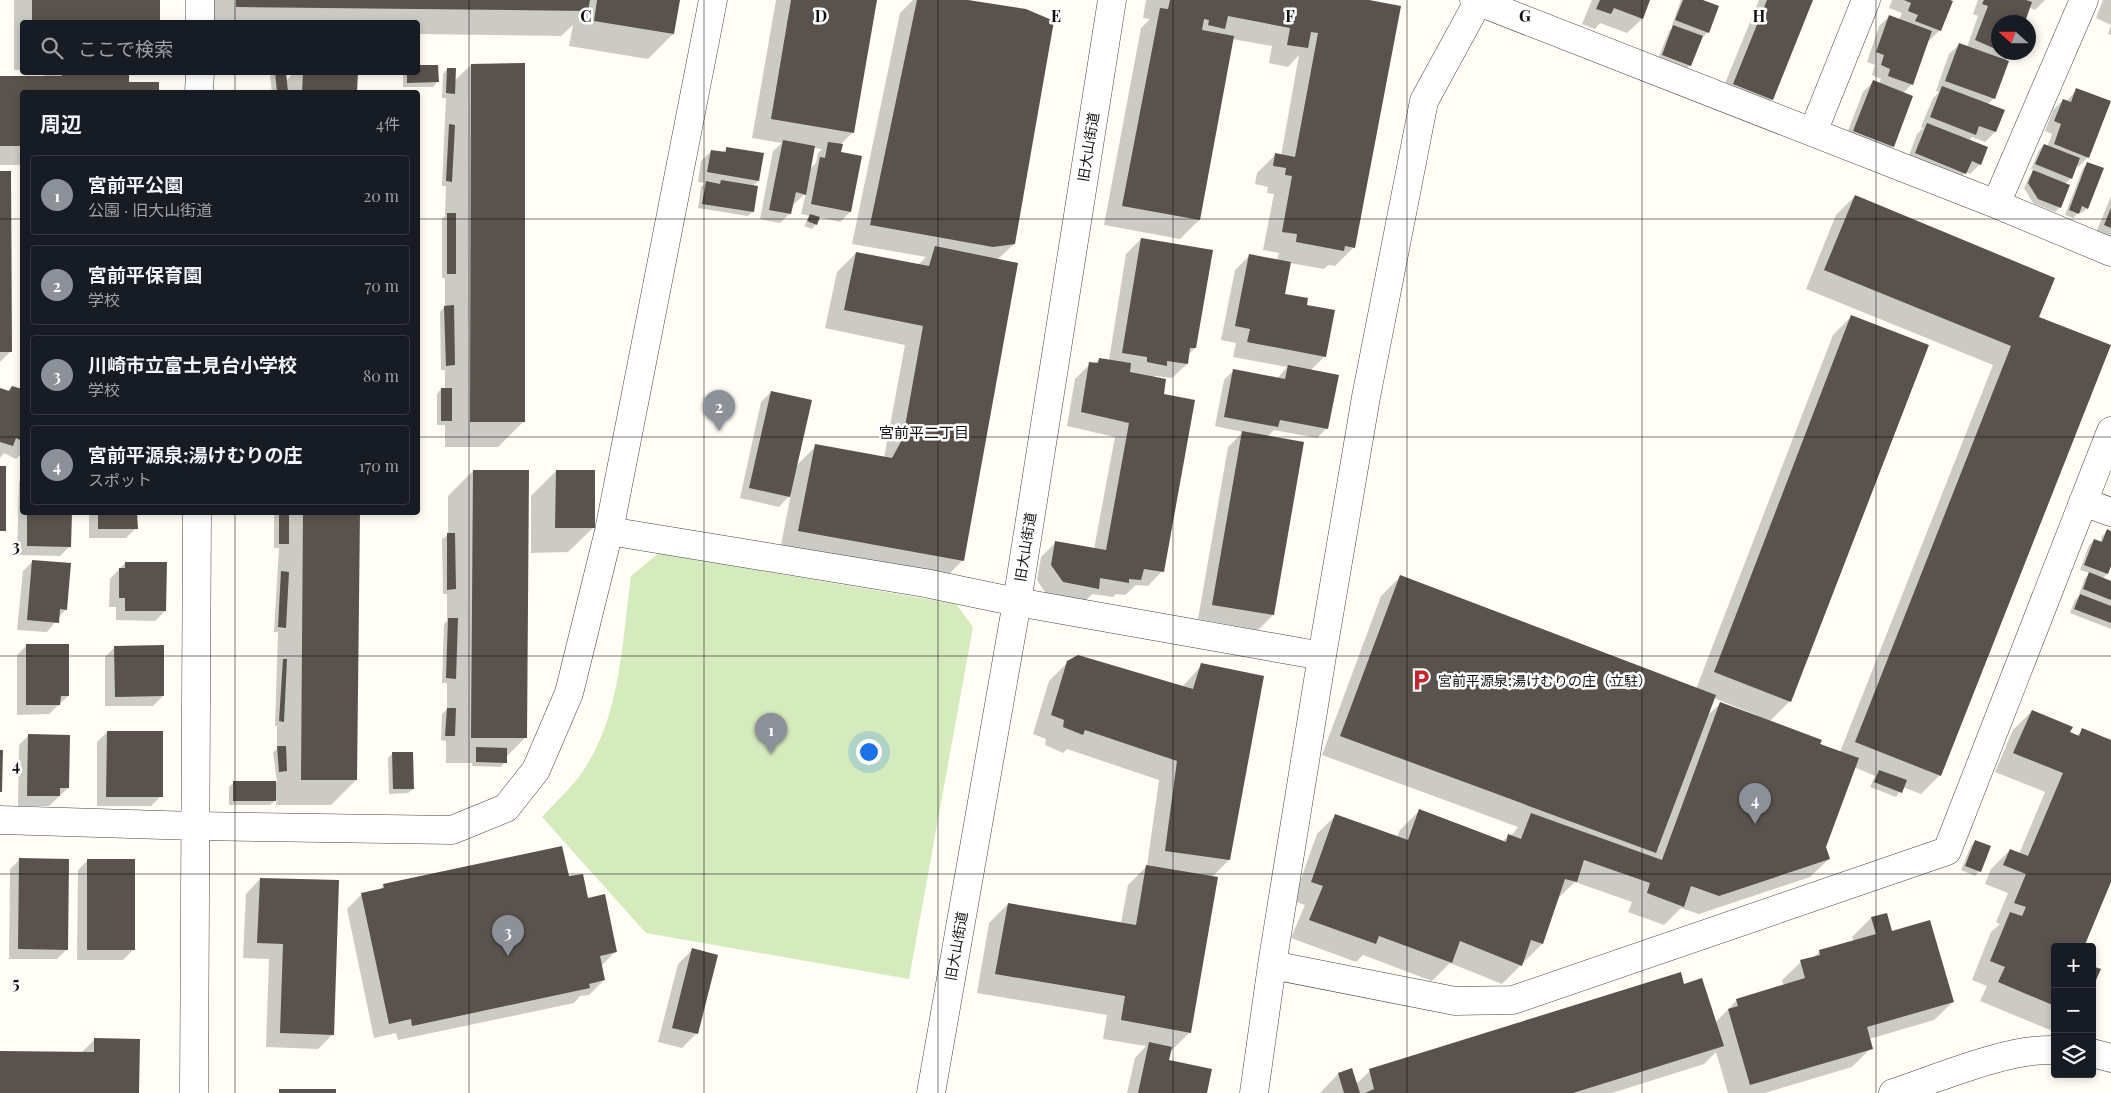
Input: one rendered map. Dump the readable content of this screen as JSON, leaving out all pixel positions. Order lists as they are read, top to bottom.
{
  "streets": {
    "street": ["旧大山街道"]
  },
  "districts": ["宮前平二丁目"],
  "places": {
    "parking": ["宮前平源泉;湯けむりの庄（立駐）"]
  },
  "north": "left",
  "page": {
    "search": "ここで検索",
    "heading": ["周辺", "4件"],
    "list": [
      {
        "mark": "1",
        "name": "宮前平公園",
        "note": "公園 · 旧大山街道",
        "value": "20 m"
      },
      {
        "mark": "2",
        "name": "宮前平保育園",
        "note": "学校",
        "value": "70 m"
      },
      {
        "mark": "3",
        "name": "川崎市立富士見台小学校",
        "note": "学校",
        "value": "80 m"
      },
      {
        "mark": "4",
        "name": "宮前平源泉;湯けむりの庄",
        "note": "スポット",
        "value": "170 m"
      }
    ],
    "pins": [
      "2",
      "1",
      "4",
      "3"
    ],
    "map_buttons": ["+", "−"]
  },
  "grid": {
    "columns": [
      "C",
      "D",
      "E",
      "F",
      "G",
      "H"
    ],
    "rows": ["3", "4", "5"]
  }
}
